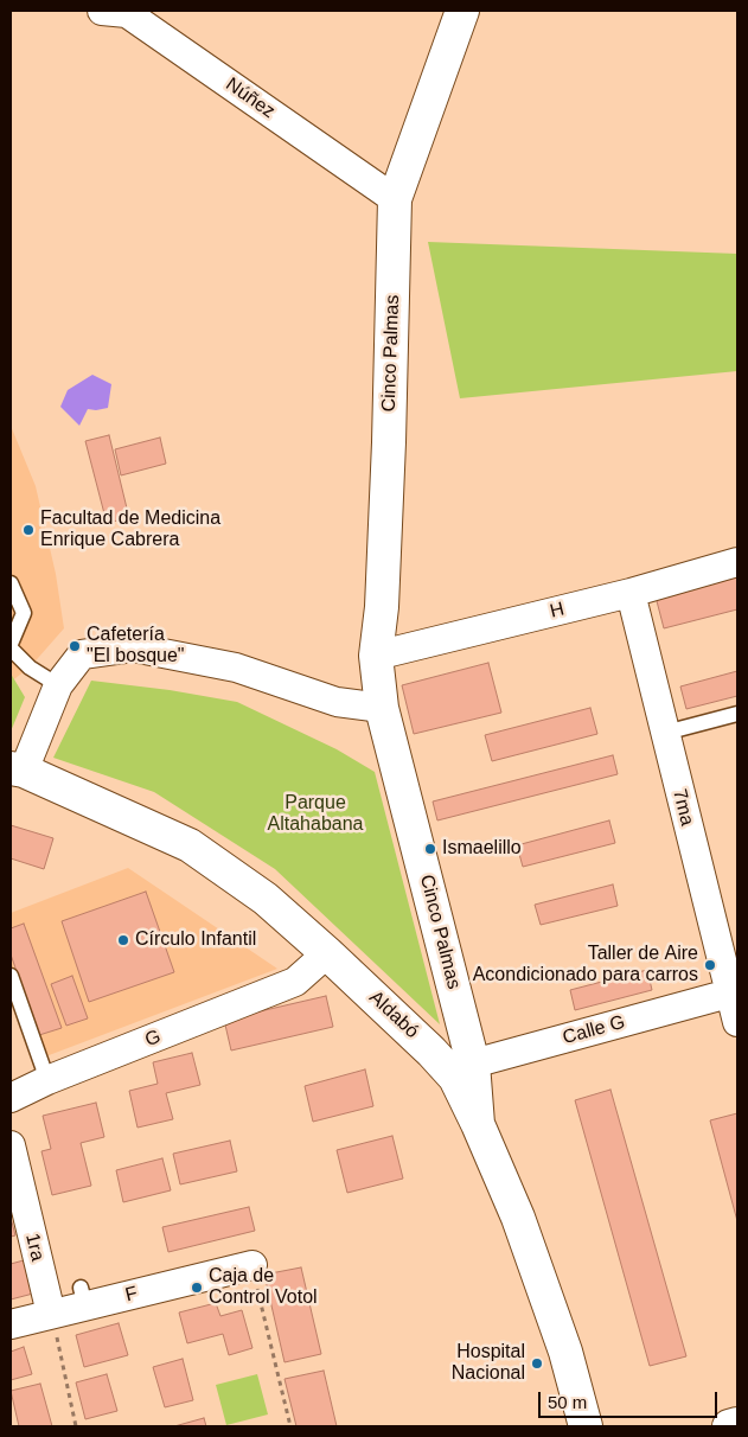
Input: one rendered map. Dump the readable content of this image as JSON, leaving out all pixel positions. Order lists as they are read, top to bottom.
{
  "streets": {
    "street": [
      "Núñez",
      "Cinco Palmas",
      "H",
      "7ma",
      "Aldabó",
      "Calle G",
      "G",
      "1ra",
      "F"
    ]
  },
  "crossings": [
    ["Núñez", "Cinco Palmas"],
    ["Cinco Palmas", "H"],
    ["Cinco Palmas", "Aldabó"],
    ["Cinco Palmas", "Calle G"],
    ["H", "7ma"],
    ["7ma", "Calle G"],
    ["Aldabó", "Calle G"],
    ["Aldabó", "G"],
    ["1ra", "F"]
  ],
  "parks": ["Parque Altahabana"],
  "places": [
    "Facultad de Medicina Enrique Cabrera",
    "Cafetería \"El bosque\"",
    "Ismaelillo",
    "Círculo Infantil",
    "Taller de Aire Acondicionado para carros",
    "Caja de Control Votol",
    "Hospital Nacional"
  ],
  "scale_bar": "50 m"
}
